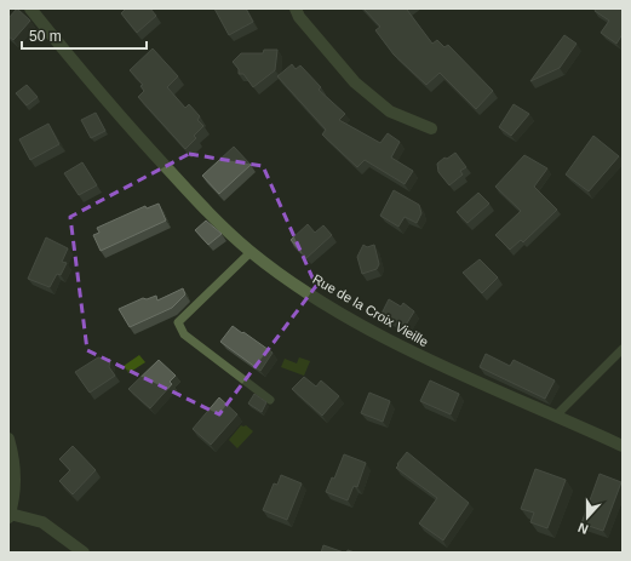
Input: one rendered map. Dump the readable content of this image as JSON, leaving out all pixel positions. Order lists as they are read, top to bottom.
{
  "streets": {
    "street": ["Rue de la Croix Vieille"]
  },
  "scale_bar": "50 m",
  "north": "bottom"
}
